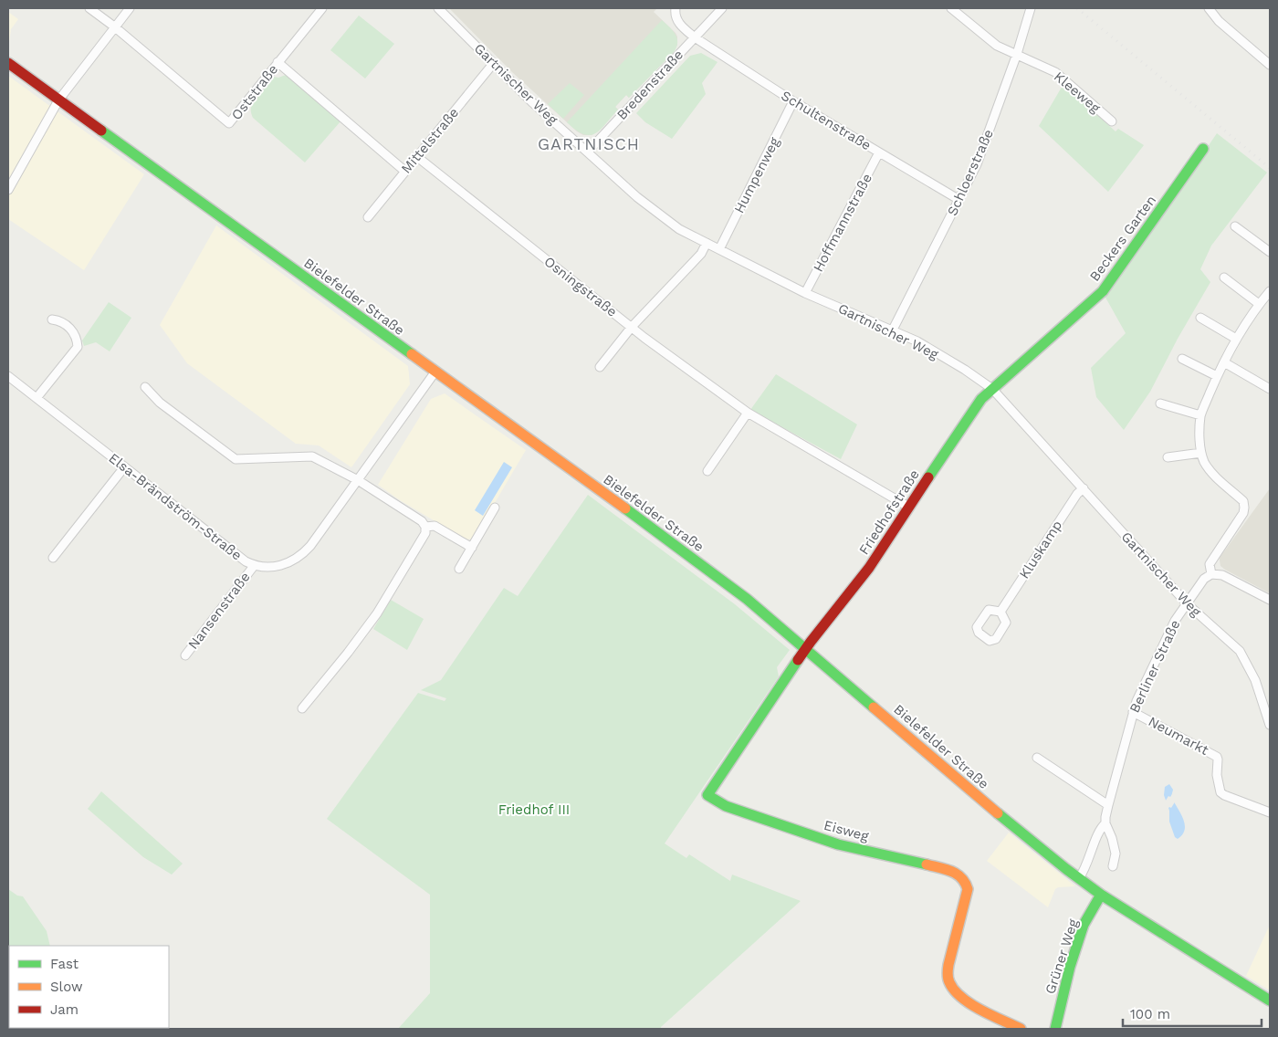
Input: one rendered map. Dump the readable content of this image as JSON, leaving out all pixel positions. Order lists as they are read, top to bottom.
{
  "streets": {
    "street": [
      "Gartnischer Weg",
      "Bredenstraße",
      "Oststraße",
      "Kleeweg",
      "Schultenstraße",
      "Mittelstraße",
      "Schloerstraße",
      "Humpenweg",
      "Hoffmannstraße",
      "Beckers Garten",
      "Osningstraße",
      "Bielefelder Straße",
      "Elsa-Brändström-Straße",
      "Friedhofstraße",
      "Kluskamp",
      "Nansenstraße",
      "Berliner Straße",
      "Neumarkt",
      "Eisweg",
      "Grüner Weg"
    ]
  },
  "crossings": [
    ["Gartnischer Weg", "Bredenstraße"],
    ["Gartnischer Weg", "Mittelstraße"],
    ["Gartnischer Weg", "Schloerstraße"],
    ["Gartnischer Weg", "Humpenweg"],
    ["Gartnischer Weg", "Hoffmannstraße"],
    ["Gartnischer Weg", "Beckers Garten"],
    ["Gartnischer Weg", "Friedhofstraße"],
    ["Gartnischer Weg", "Kluskamp"],
    ["Gartnischer Weg", "Berliner Straße"],
    ["Bredenstraße", "Schultenstraße"],
    ["Kleeweg", "Schloerstraße"],
    ["Schultenstraße", "Schloerstraße"],
    ["Schultenstraße", "Humpenweg"],
    ["Schultenstraße", "Hoffmannstraße"],
    ["Mittelstraße", "Osningstraße"],
    ["Beckers Garten", "Friedhofstraße"],
    ["Osningstraße", "Friedhofstraße"],
    ["Bielefelder Straße", "Elsa-Brändström-Straße"],
    ["Bielefelder Straße", "Friedhofstraße"],
    ["Bielefelder Straße", "Berliner Straße"],
    ["Bielefelder Straße", "Eisweg"],
    ["Bielefelder Straße", "Grüner Weg"],
    ["Elsa-Brändström-Straße", "Nansenstraße"],
    ["Friedhofstraße", "Eisweg"],
    ["Berliner Straße", "Neumarkt"]
  ],
  "districts": ["GARTNISCH"],
  "parks": ["Friedhof III"],
  "legend": ["Fast", "Slow", "Jam"],
  "scale_bar": "100 m"
}
